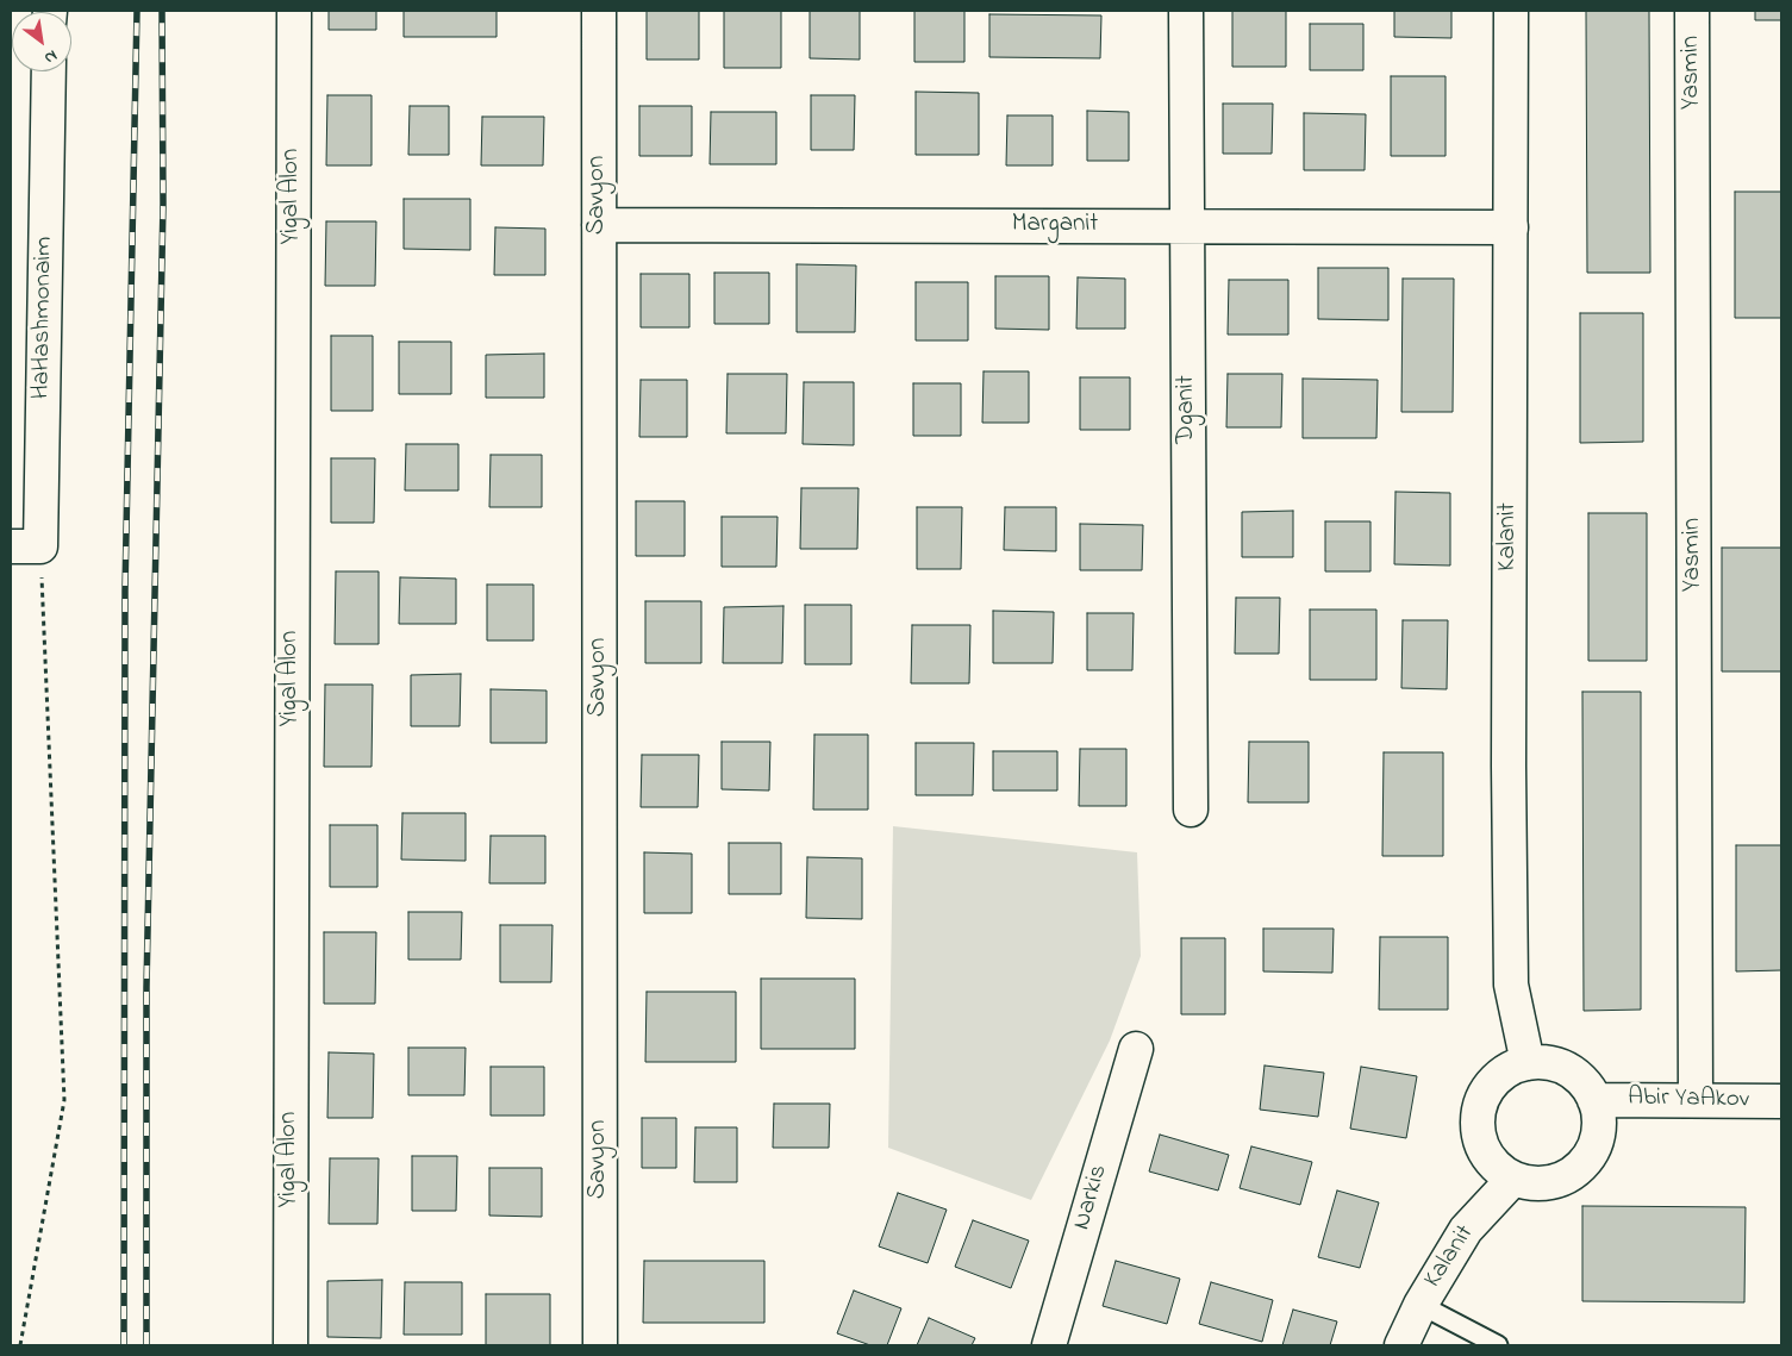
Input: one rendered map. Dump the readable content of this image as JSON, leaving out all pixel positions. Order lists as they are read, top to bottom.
{
  "streets": {
    "street": [
      "Yasmin",
      "Savyon",
      "Yigal Alon",
      "Marganit",
      "HaHashmonaim",
      "Dganit",
      "Kalanit",
      "Abir YaAkov",
      "Narkis"
    ]
  },
  "crossings": [
    ["Yasmin", "Abir YaAkov"],
    ["Savyon", "Marganit"],
    ["Marganit", "Dganit"],
    ["Marganit", "Kalanit"],
    ["Kalanit", "Abir YaAkov"]
  ],
  "north": "bottom right"
}
